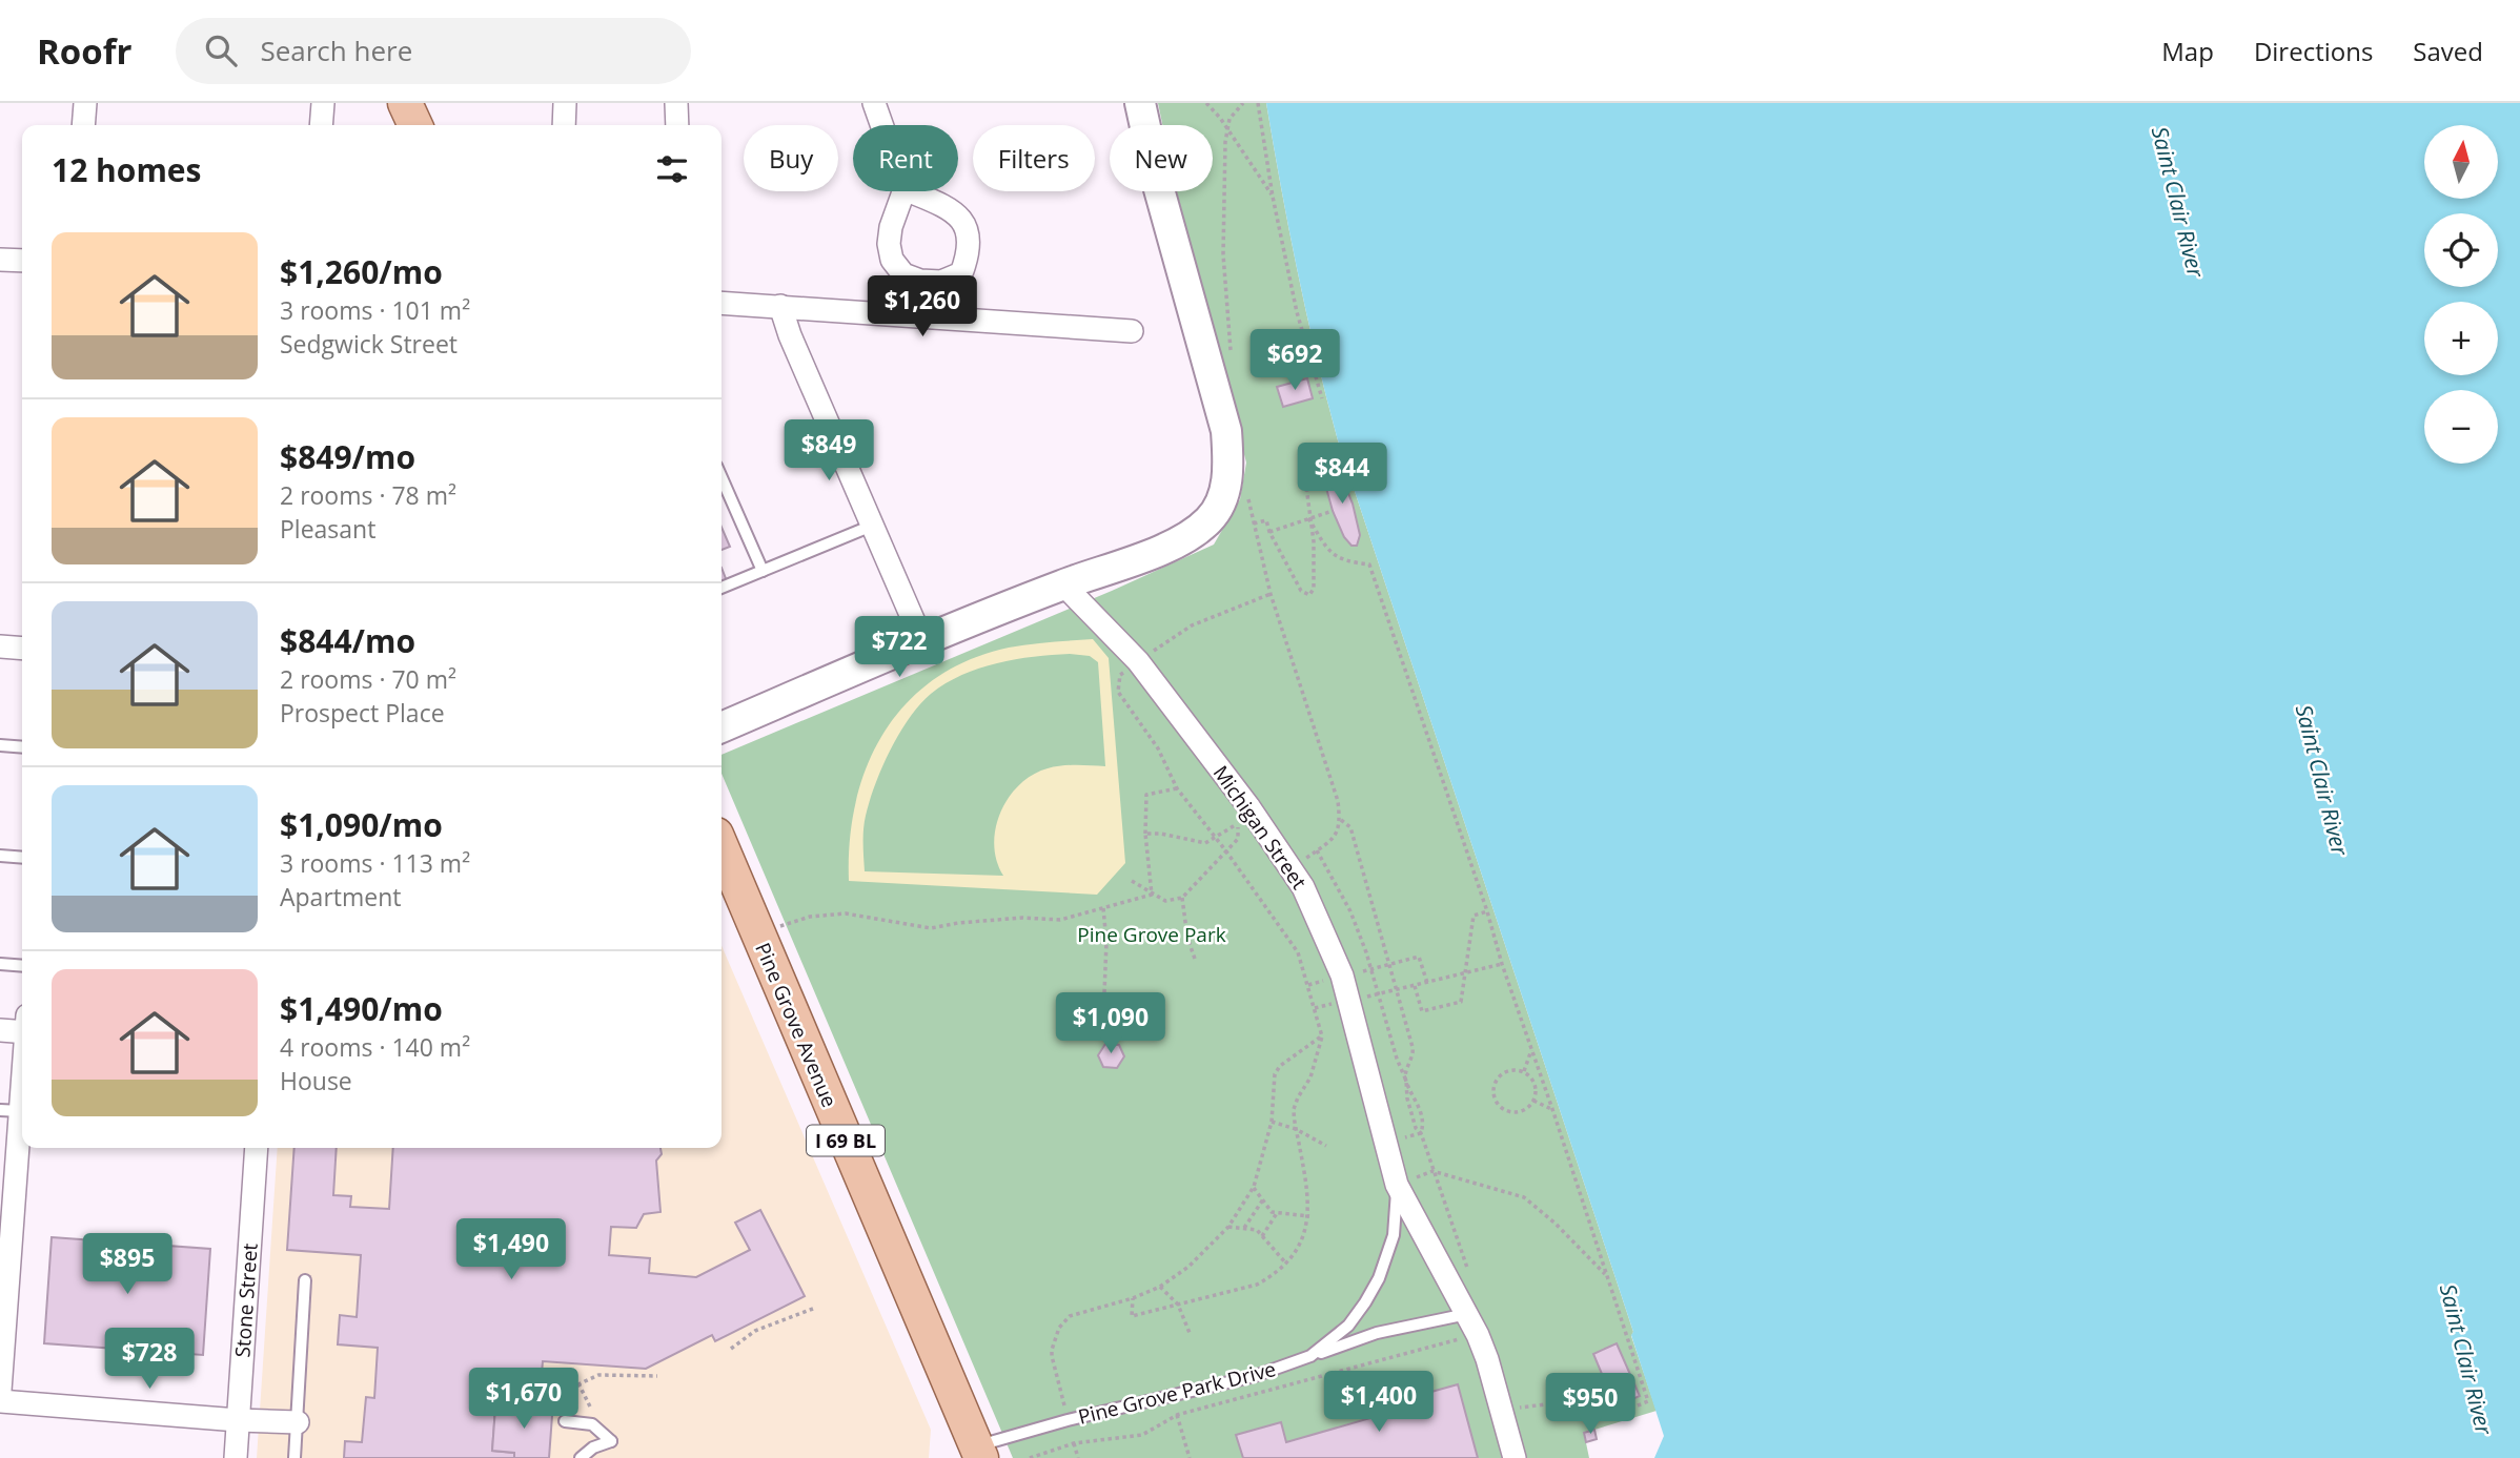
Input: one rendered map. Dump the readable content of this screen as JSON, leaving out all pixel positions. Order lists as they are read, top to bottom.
{
  "streets": {
    "main road": ["Pine Grove Avenue", "I 69 BL"],
    "street": ["Michigan Street", "Stone Street"],
    "lane": ["Pine Grove Park Drive"]
  },
  "crossings": [
    ["Michigan Street", "Pine Grove Park Drive"],
    ["Pine Grove Avenue", "Pine Grove Park Drive"]
  ],
  "water": ["Saint Clair River"],
  "parks": ["Pine Grove Park"],
  "north": "top",
  "page": {
    "header": "Roofr",
    "search": "Search here",
    "nav": ["Map", "Directions", "Saved"],
    "map_buttons": ["+", "−"],
    "chip": [
      "Buy",
      "Rent",
      "Filters",
      "New"
    ],
    "heading": "12 homes",
    "list": [
      {
        "name": "$1,260/mo",
        "note": "3 rooms · 101 m² · Sedgwick Street"
      },
      {
        "name": "$849/mo",
        "note": "2 rooms · 78 m² · Pleasant"
      },
      {
        "name": "$844/mo",
        "note": "2 rooms · 70 m² · Prospect Place"
      },
      {
        "name": "$1,090/mo",
        "note": "3 rooms · 113 m² · Apartment"
      },
      {
        "name": "$1,490/mo",
        "note": "4 rooms · 140 m² · House"
      }
    ],
    "price": [
      "$1,260",
      "$692",
      "$849",
      "$844",
      "$722",
      "$1,090",
      "$1,490",
      "$895",
      "$728",
      "$1,670",
      "$1,400",
      "$950"
    ]
  }
}
